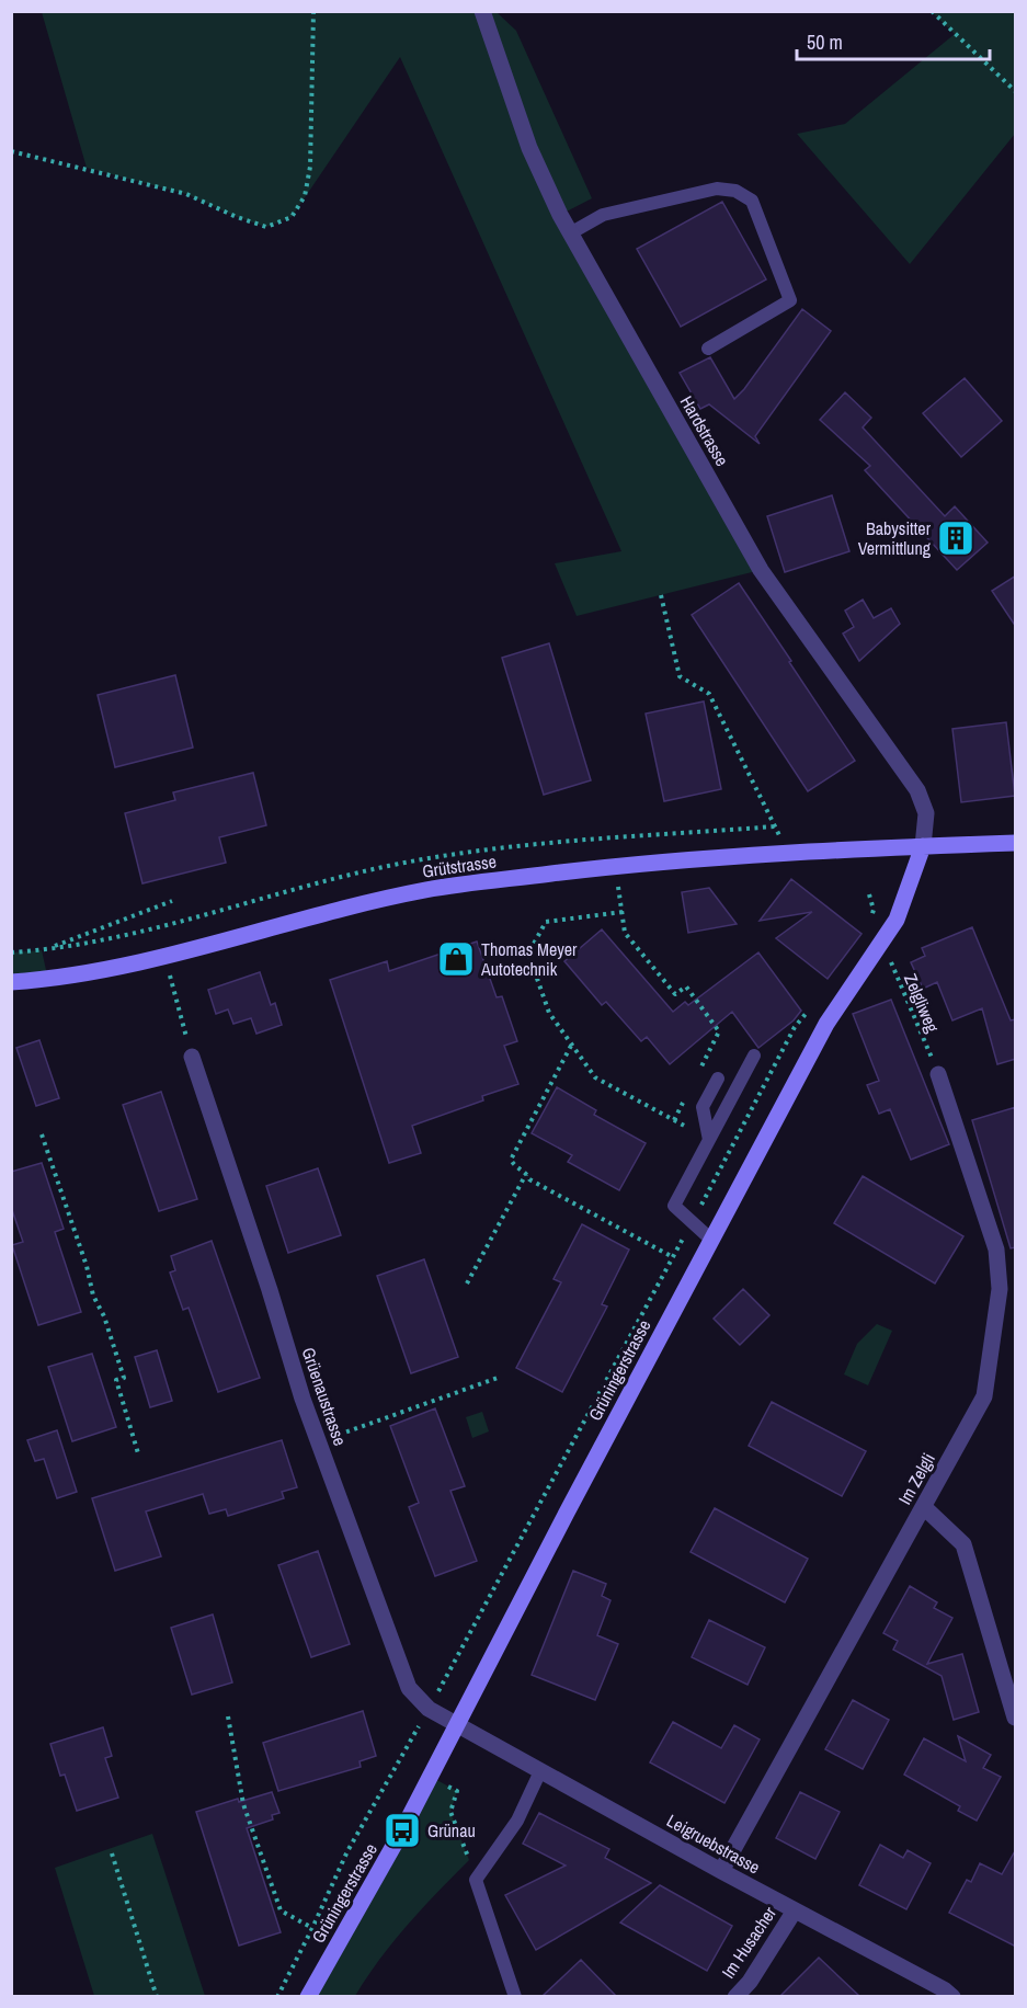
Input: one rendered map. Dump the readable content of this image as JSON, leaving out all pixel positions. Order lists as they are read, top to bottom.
{
  "streets": {
    "main road": ["Grütstrasse", "Grüningerstrasse"],
    "street": [
      "Hardstrasse",
      "Grüenaustrasse",
      "Im Zelgli",
      "Leigruebstrasse",
      "Im Husacher"
    ],
    "path": ["Zelgliweg"]
  },
  "crossings": [
    ["Hardstrasse", "Grütstrasse"],
    ["Hardstrasse", "Grüningerstrasse"],
    ["Grütstrasse", "Grüningerstrasse"],
    ["Zelgliweg", "Grüningerstrasse"],
    ["Zelgliweg", "Im Zelgli"],
    ["Grüningerstrasse", "Grüenaustrasse"],
    ["Grüningerstrasse", "Leigruebstrasse"],
    ["Grüenaustrasse", "Leigruebstrasse"],
    ["Im Zelgli", "Leigruebstrasse"],
    ["Leigruebstrasse", "Im Husacher"]
  ],
  "places": {
    "building": ["Babysitter Vermittlung"],
    "shop": ["Thomas Meyer Autotechnik"],
    "bus stop": ["Grünau"]
  },
  "scale_bar": "50 m"
}
